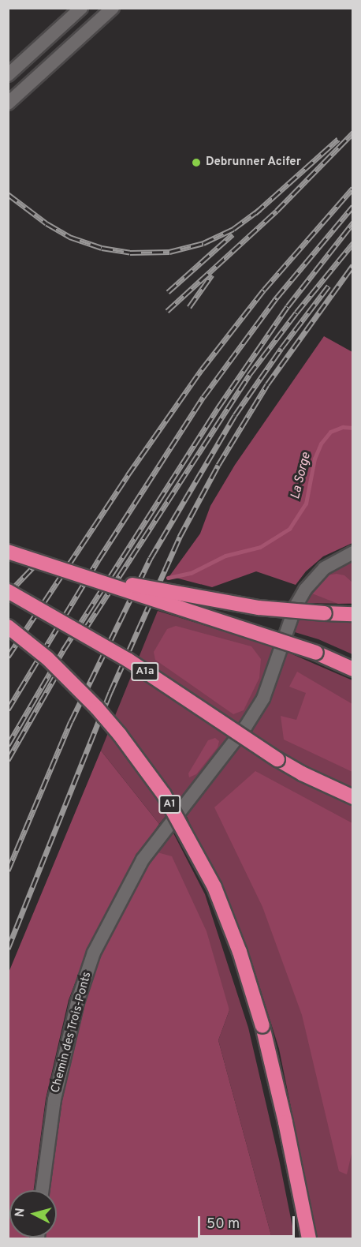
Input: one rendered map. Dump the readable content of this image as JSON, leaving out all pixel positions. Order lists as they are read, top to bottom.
{
  "streets": {
    "highway": ["A1a", "A1"],
    "street": ["Chemin des Trois-Ponts"]
  },
  "water": ["La Sorge"],
  "places": ["Debrunner Acifer"],
  "scale_bar": "50 m",
  "north": "left"
}
